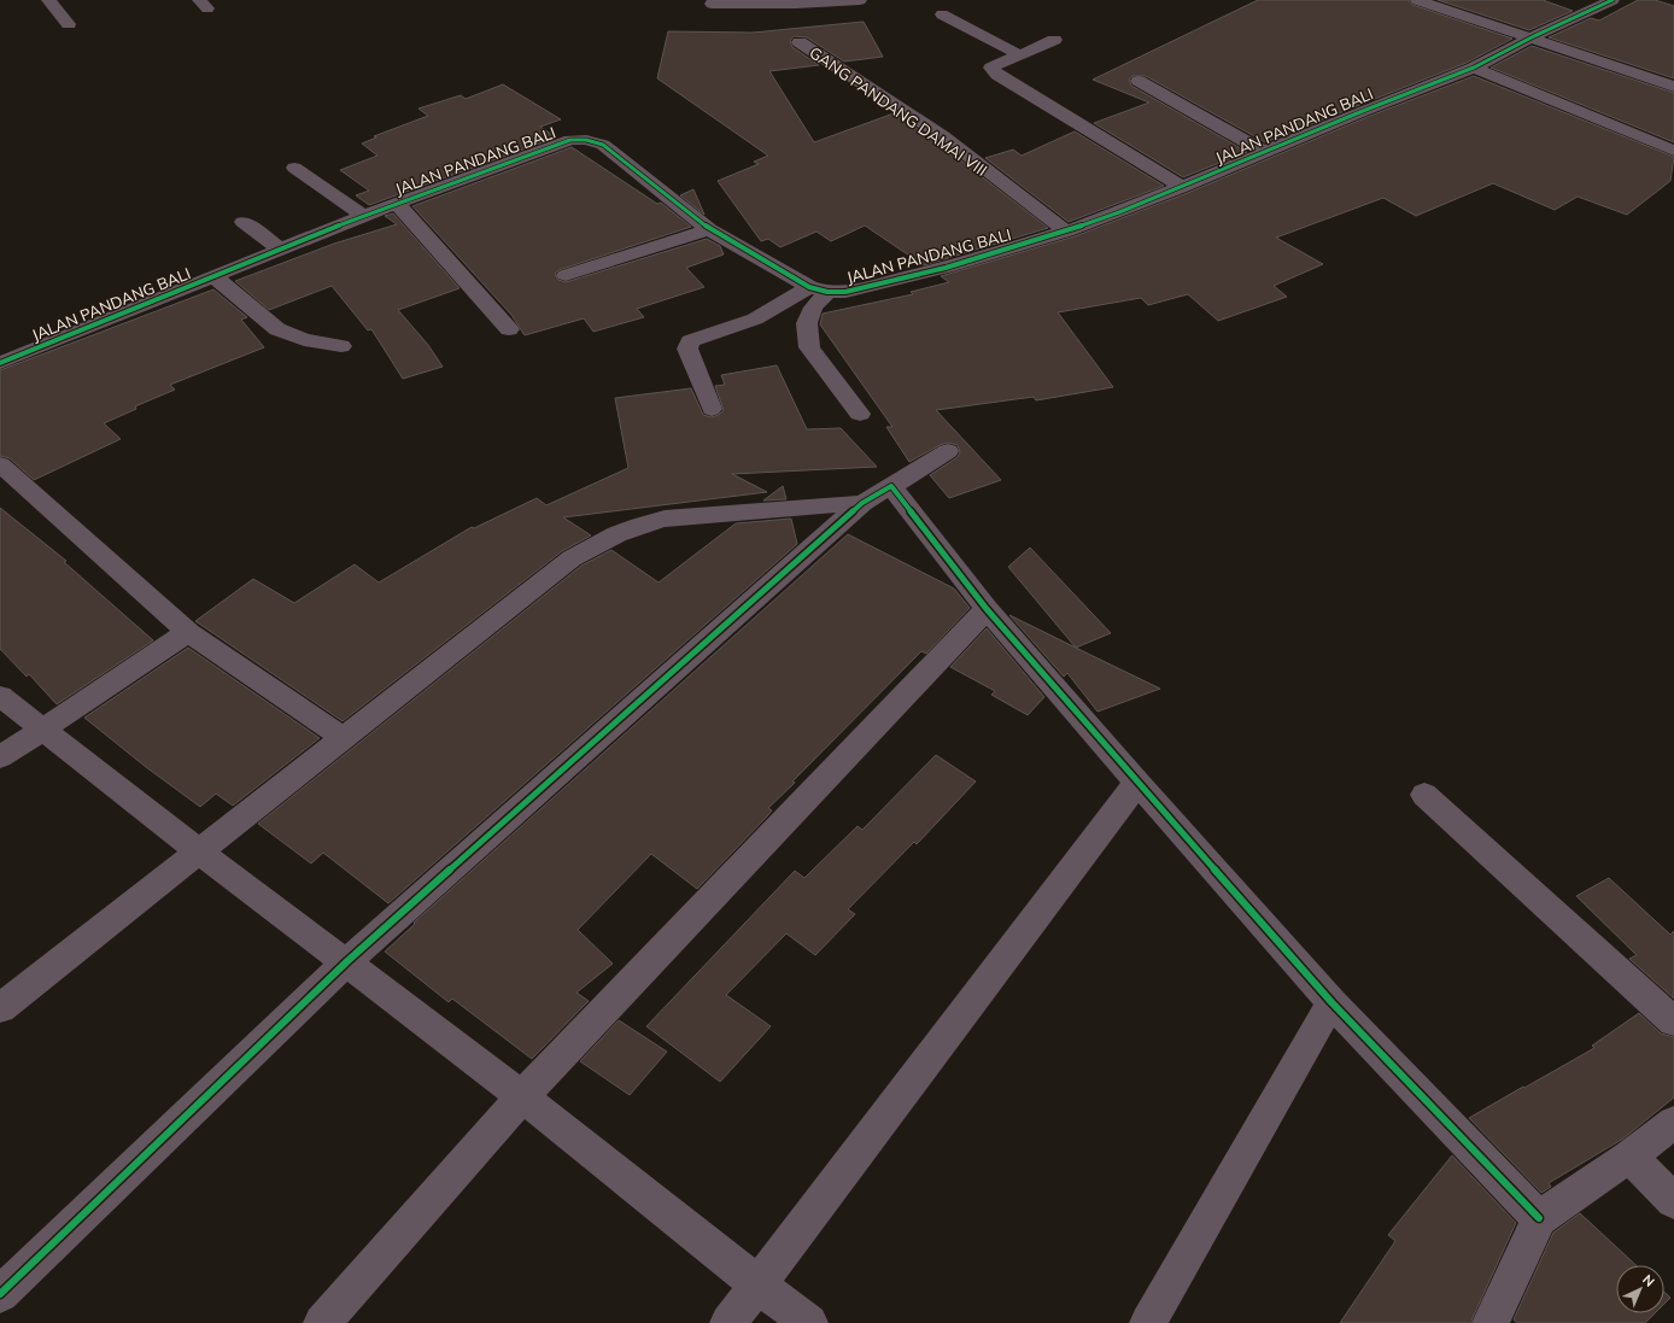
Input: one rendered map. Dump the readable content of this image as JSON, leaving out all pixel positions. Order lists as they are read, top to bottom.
{
  "streets": {
    "street": ["GANG PANDANG DAMAI VIII", "JALAN PANDANG BALI"]
  },
  "crossings": [
    ["GANG PANDANG DAMAI VIII", "JALAN PANDANG BALI"]
  ],
  "north": "top right"
}
